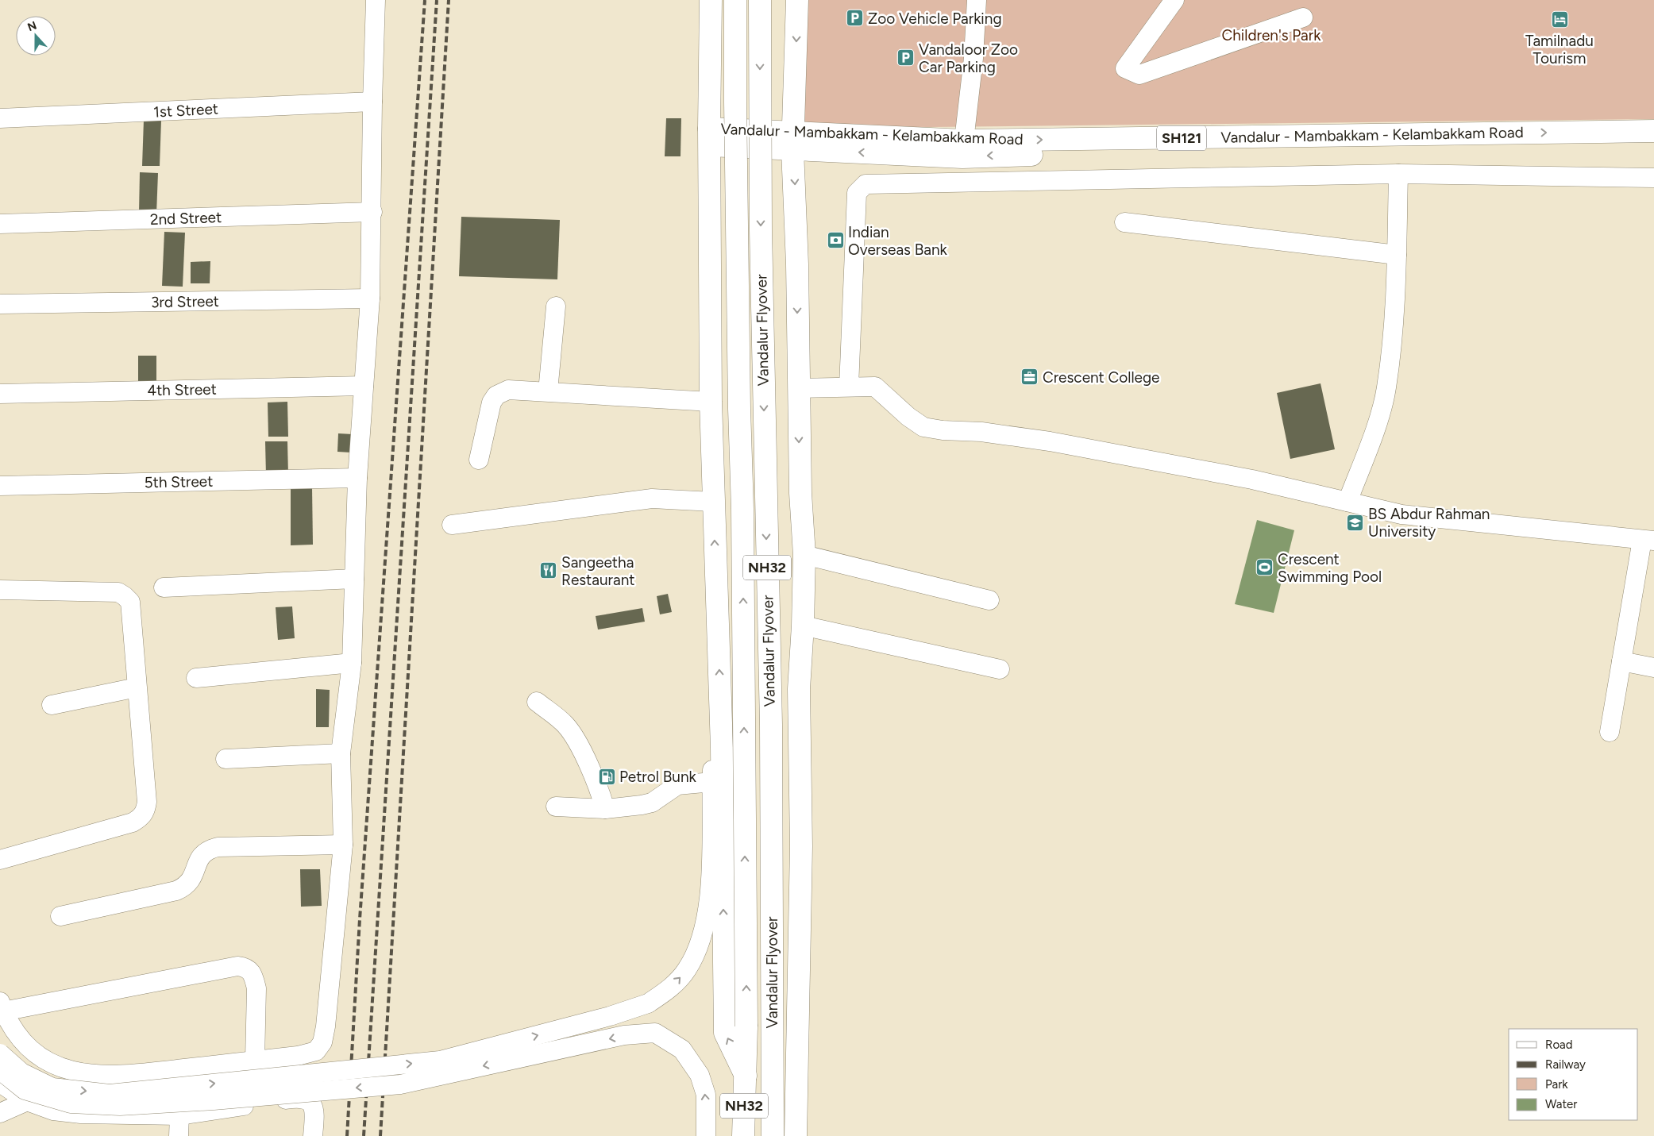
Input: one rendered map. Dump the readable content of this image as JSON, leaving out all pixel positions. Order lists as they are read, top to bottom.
{
  "streets": {
    "main road": [
      "Vandalur - Mambakkam - Kelambakkam Road",
      "SH121",
      "Vandalur Flyover",
      "NH32"
    ],
    "street": [
      "1st Street",
      "2nd Street",
      "3rd Street",
      "4th Street",
      "5th Street"
    ]
  },
  "crossings": [
    ["Vandalur Flyover", "NH32"]
  ],
  "parks": ["Children's Park"],
  "places": {
    "parking": ["Zoo Vehicle Parking", "Vandaloor Zoo Car Parking"],
    "hotel": ["Tamilnadu Tourism"],
    "bank": ["Indian Overseas Bank"],
    "office": ["Crescent College"],
    "school or university": ["BS Abdur Rahman University"],
    "sports": ["Crescent Swimming Pool"],
    "restaurant": ["Sangeetha Restaurant"],
    "fuel station": ["Petrol Bunk"]
  },
  "legend": [
    "Road",
    "Railway",
    "Park",
    "Water"
  ],
  "north": "top"
}
